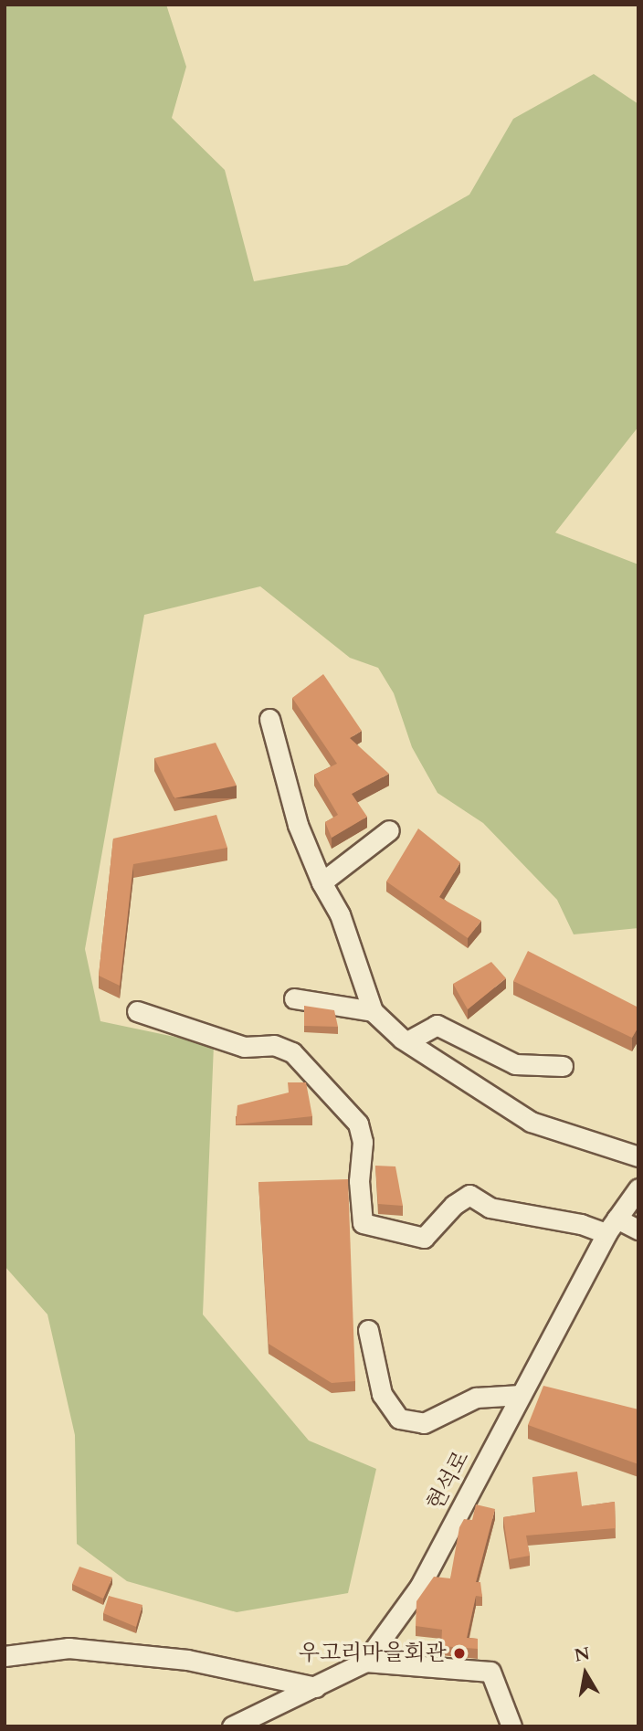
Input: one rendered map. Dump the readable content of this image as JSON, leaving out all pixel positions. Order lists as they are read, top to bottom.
{
  "streets": {
    "street": ["현석로"]
  },
  "places": ["우고리마을회관"],
  "north": "top"
}
